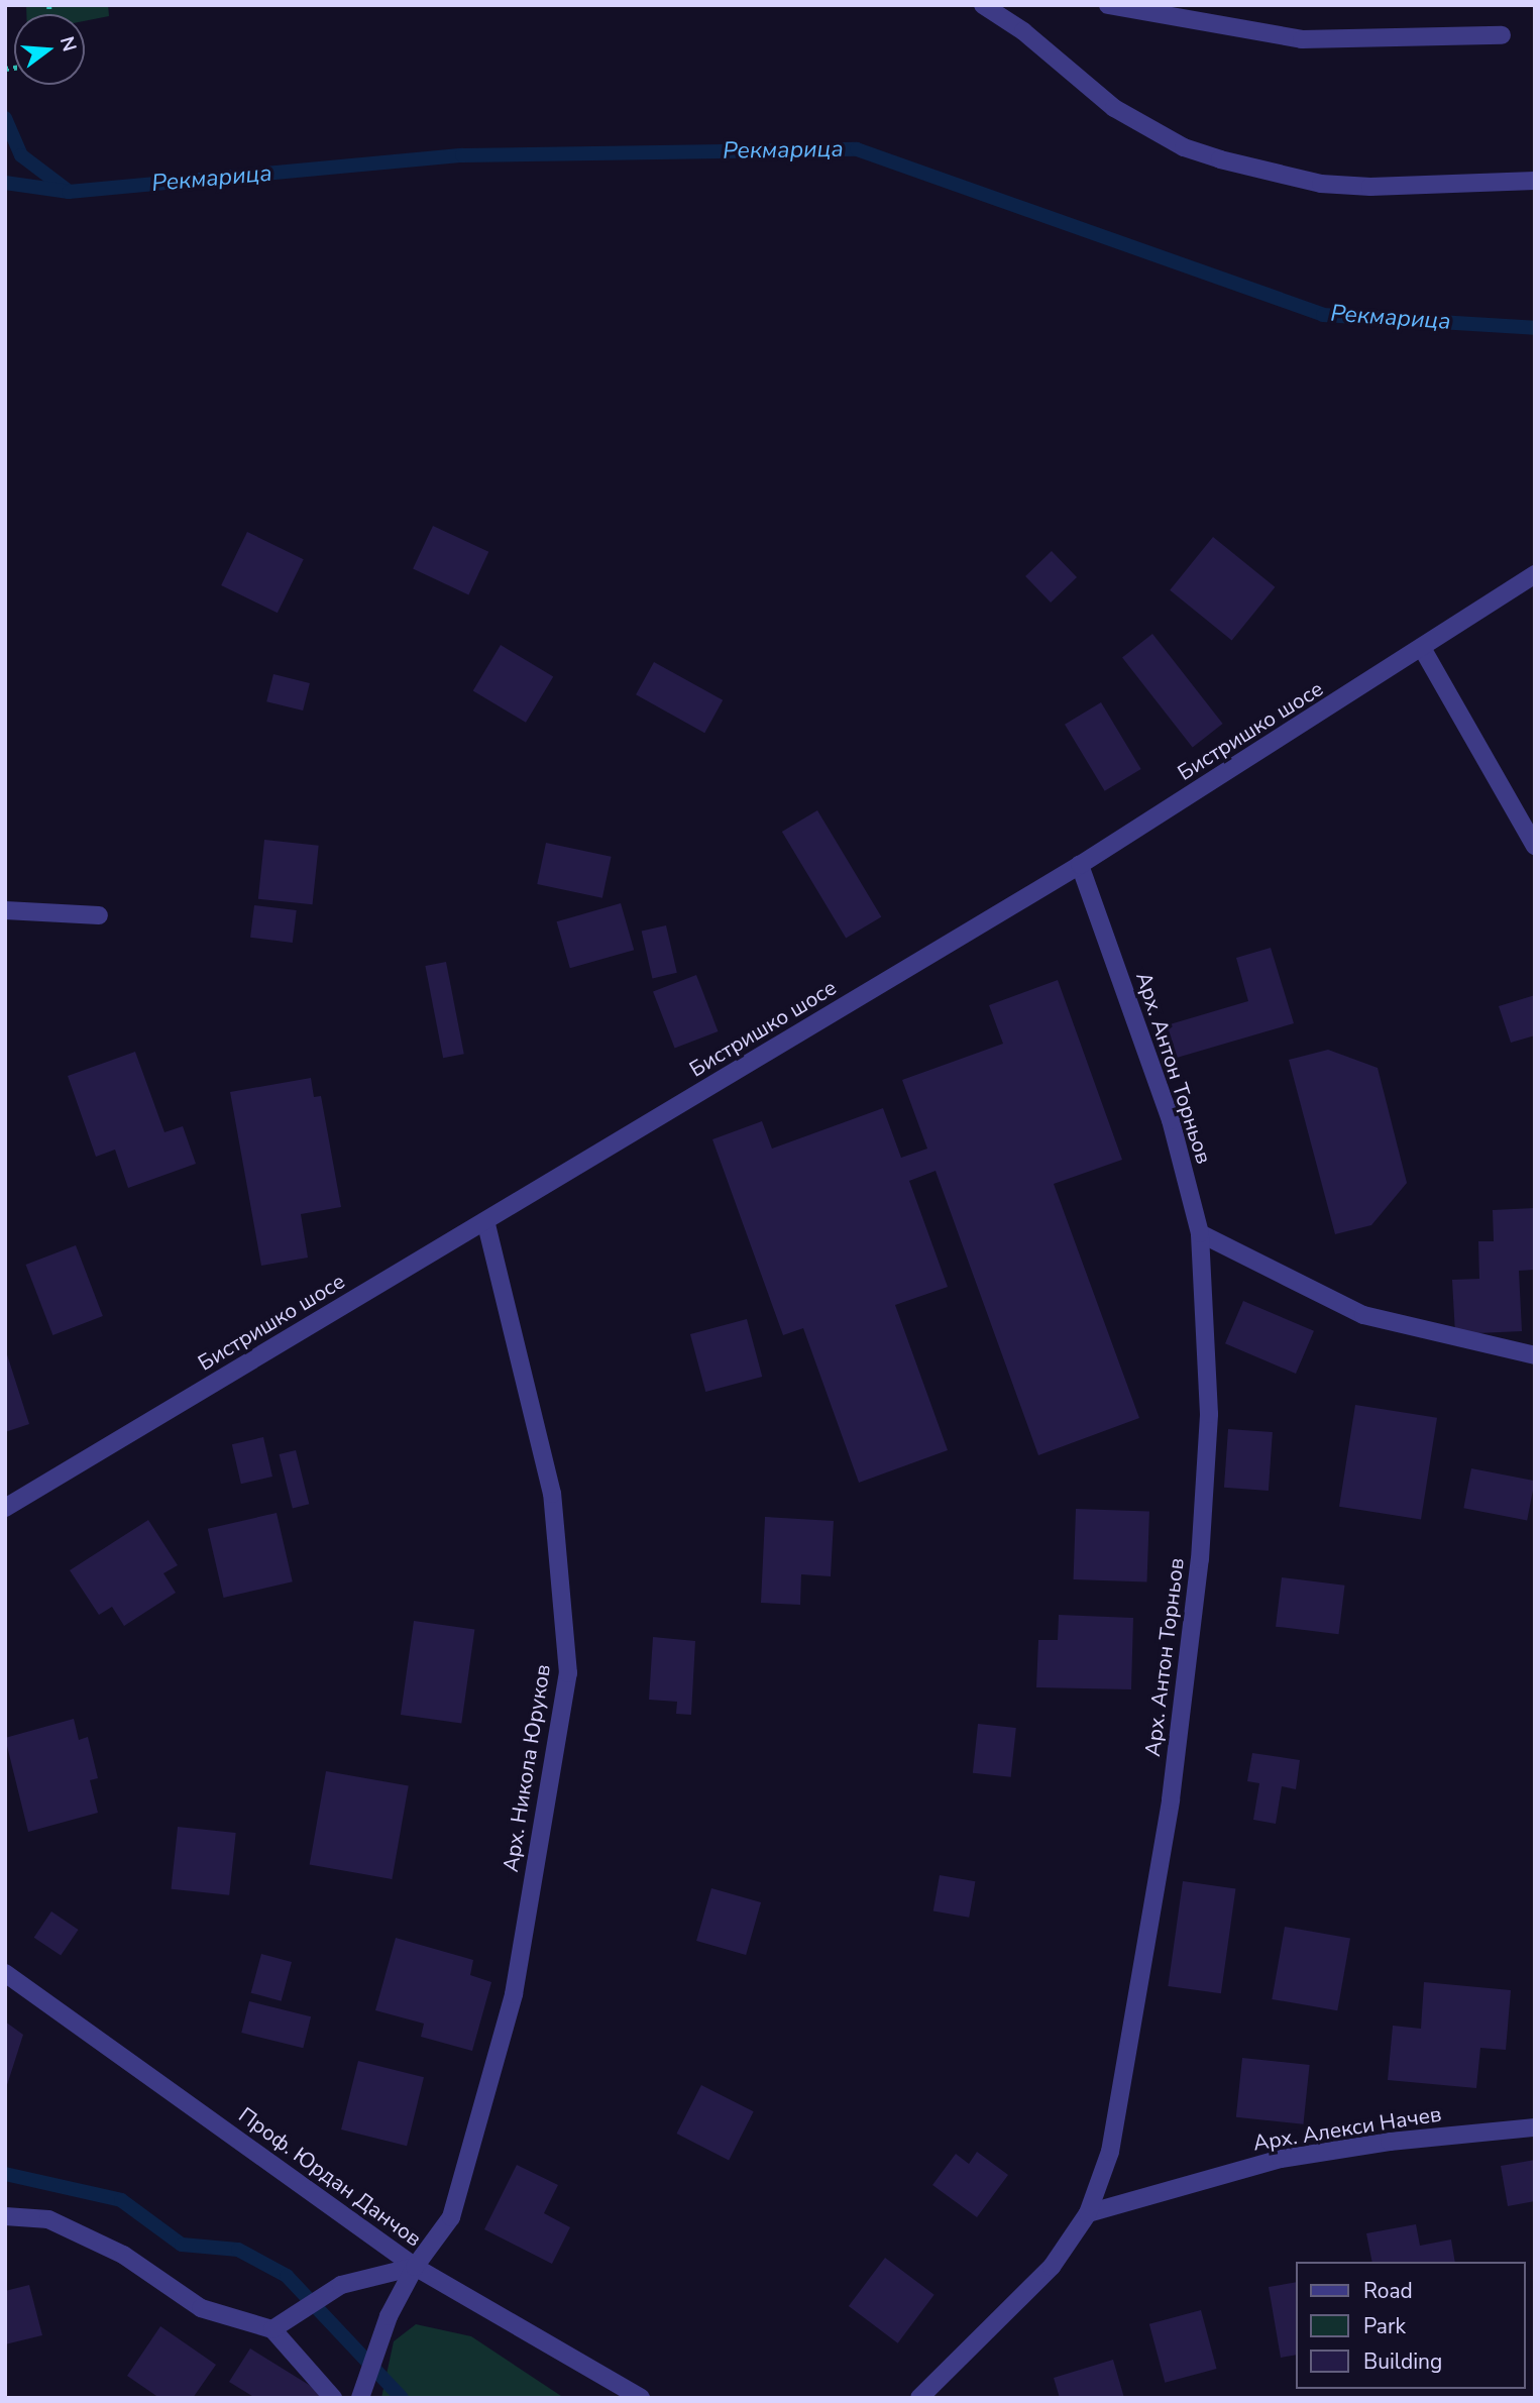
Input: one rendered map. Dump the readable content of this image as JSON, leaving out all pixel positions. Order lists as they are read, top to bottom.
{
  "streets": {
    "street": [
      "Бистришко шосе",
      "Арх. Антон Торньов",
      "Арх. Никола Юруков",
      "Арх. Алекси Начев",
      "Проф. Юрдан Данчов"
    ]
  },
  "crossings": [
    ["Бистришко шосе", "Арх. Антон Торньов"],
    ["Бистришко шосе", "Арх. Никола Юруков"],
    ["Арх. Антон Торньов", "Арх. Алекси Начев"],
    ["Арх. Никола Юруков", "Проф. Юрдан Данчов"]
  ],
  "water": ["Рекмарица"],
  "legend": ["Road", "Park", "Building"],
  "north": "right"
}
